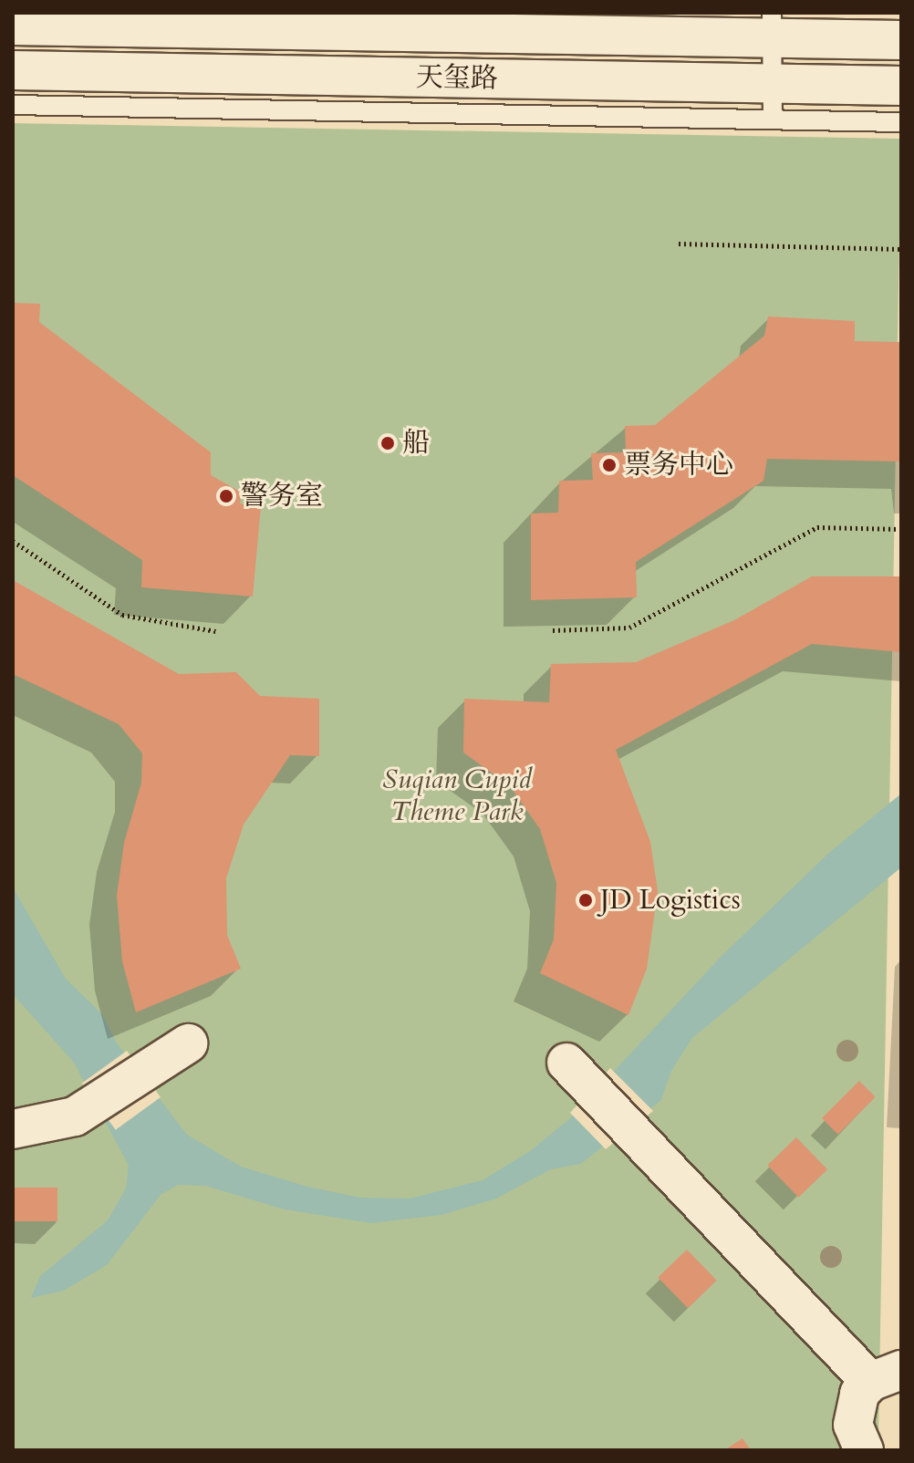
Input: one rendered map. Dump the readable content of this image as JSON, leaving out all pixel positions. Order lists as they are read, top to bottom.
{
  "streets": {
    "street": ["天玺路"]
  },
  "parks": ["Suqian Cupid Theme Park"],
  "places": [
    "船",
    "票务中心",
    "警务室",
    "JD Logistics"
  ]
}
